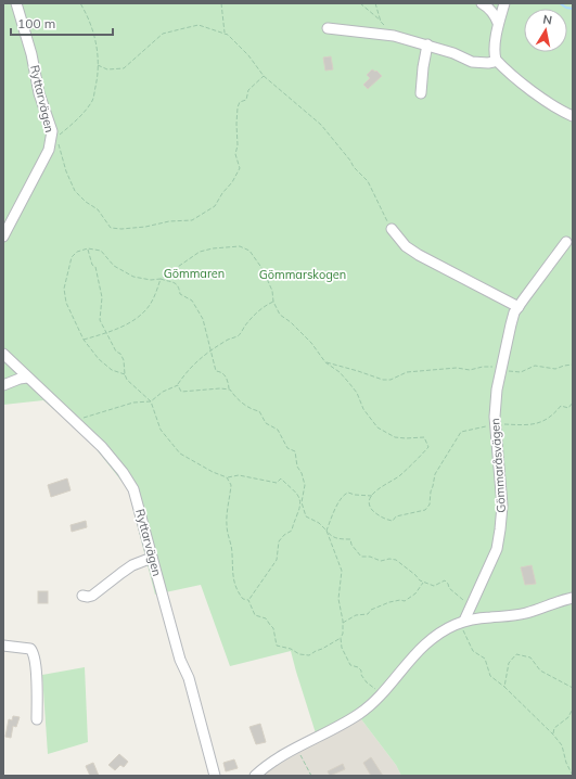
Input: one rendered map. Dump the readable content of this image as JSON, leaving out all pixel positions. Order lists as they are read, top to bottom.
{
  "streets": {
    "street": ["Ryttarvägen", "Gömmaråsvägen"]
  },
  "parks": ["Gömmaren", "Gömmarskogen"],
  "scale_bar": "100 m",
  "north": "top"
}
